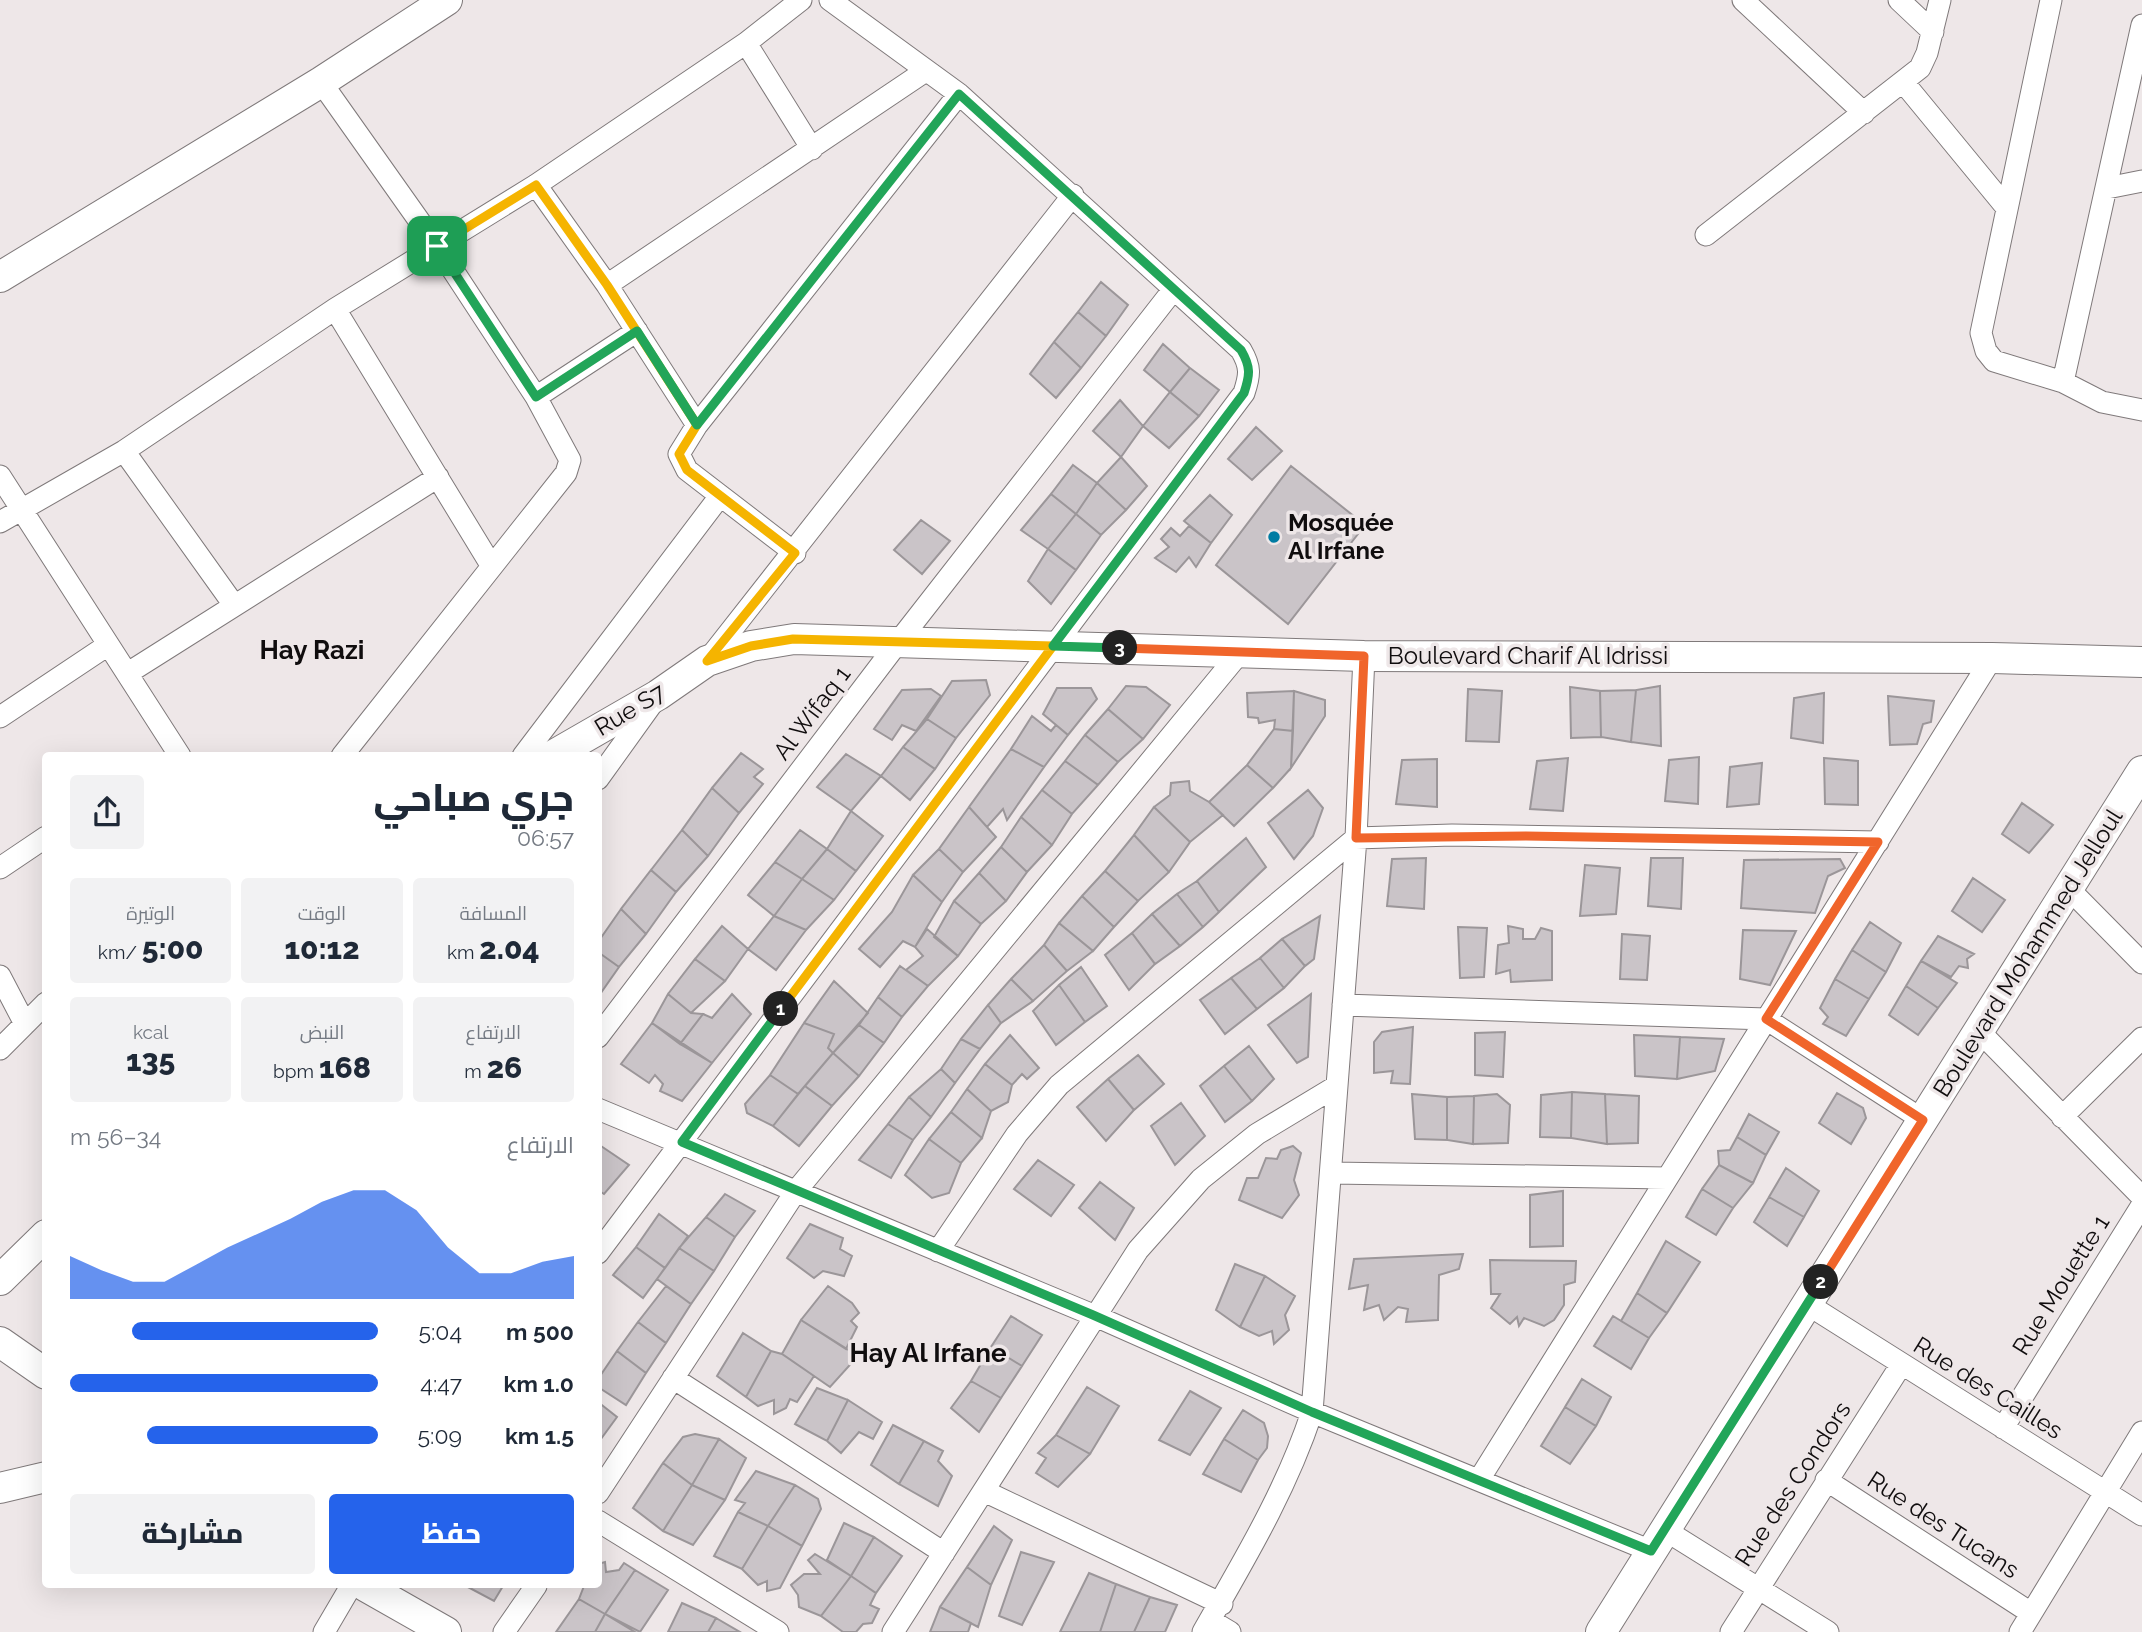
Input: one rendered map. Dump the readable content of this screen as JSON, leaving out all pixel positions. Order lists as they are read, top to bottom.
{
  "streets": {
    "street": [
      "Boulevard Charif Al Idrissi",
      "Rue S7",
      "Al Wifaq 1",
      "Boulevard Mohammed Jelloul",
      "Rue Mouette 1",
      "Rue des Cailles",
      "Rue des Condors",
      "Rue des Tucans"
    ]
  },
  "crossings": [
    ["Boulevard Charif Al Idrissi", "Rue S7"],
    ["Boulevard Charif Al Idrissi", "Al Wifaq 1"],
    ["Boulevard Mohammed Jelloul", "Rue des Cailles"],
    ["Rue Mouette 1", "Rue des Cailles"],
    ["Rue des Cailles", "Rue des Condors"],
    ["Rue des Condors", "Rue des Tucans"]
  ],
  "districts": ["Hay Razi", "Hay Al Irfane"],
  "places": ["Mosquée Al Irfane"],
  "page": {
    "pins": ["3", "1", "2"],
    "heading": ["جري صباحي", "06:57"],
    "stats": [
      ["المسافة", "2.04 km"],
      ["الوقت", "10:12"],
      ["الوتيرة", "5:00 /km"],
      ["الارتفاع", "26 m"],
      ["النبض", "168 bpm"],
      ["kcal", "135"]
    ],
    "chart": ["الارتفاع", "34–56 m"],
    "list": [
      {
        "name": "500 m",
        "note": "5:04"
      },
      {
        "name": "1.0 km",
        "note": "4:47"
      },
      {
        "name": "1.5 km",
        "note": "5:09"
      }
    ],
    "buttons": ["حفظ", "مشاركة"]
  }
}
